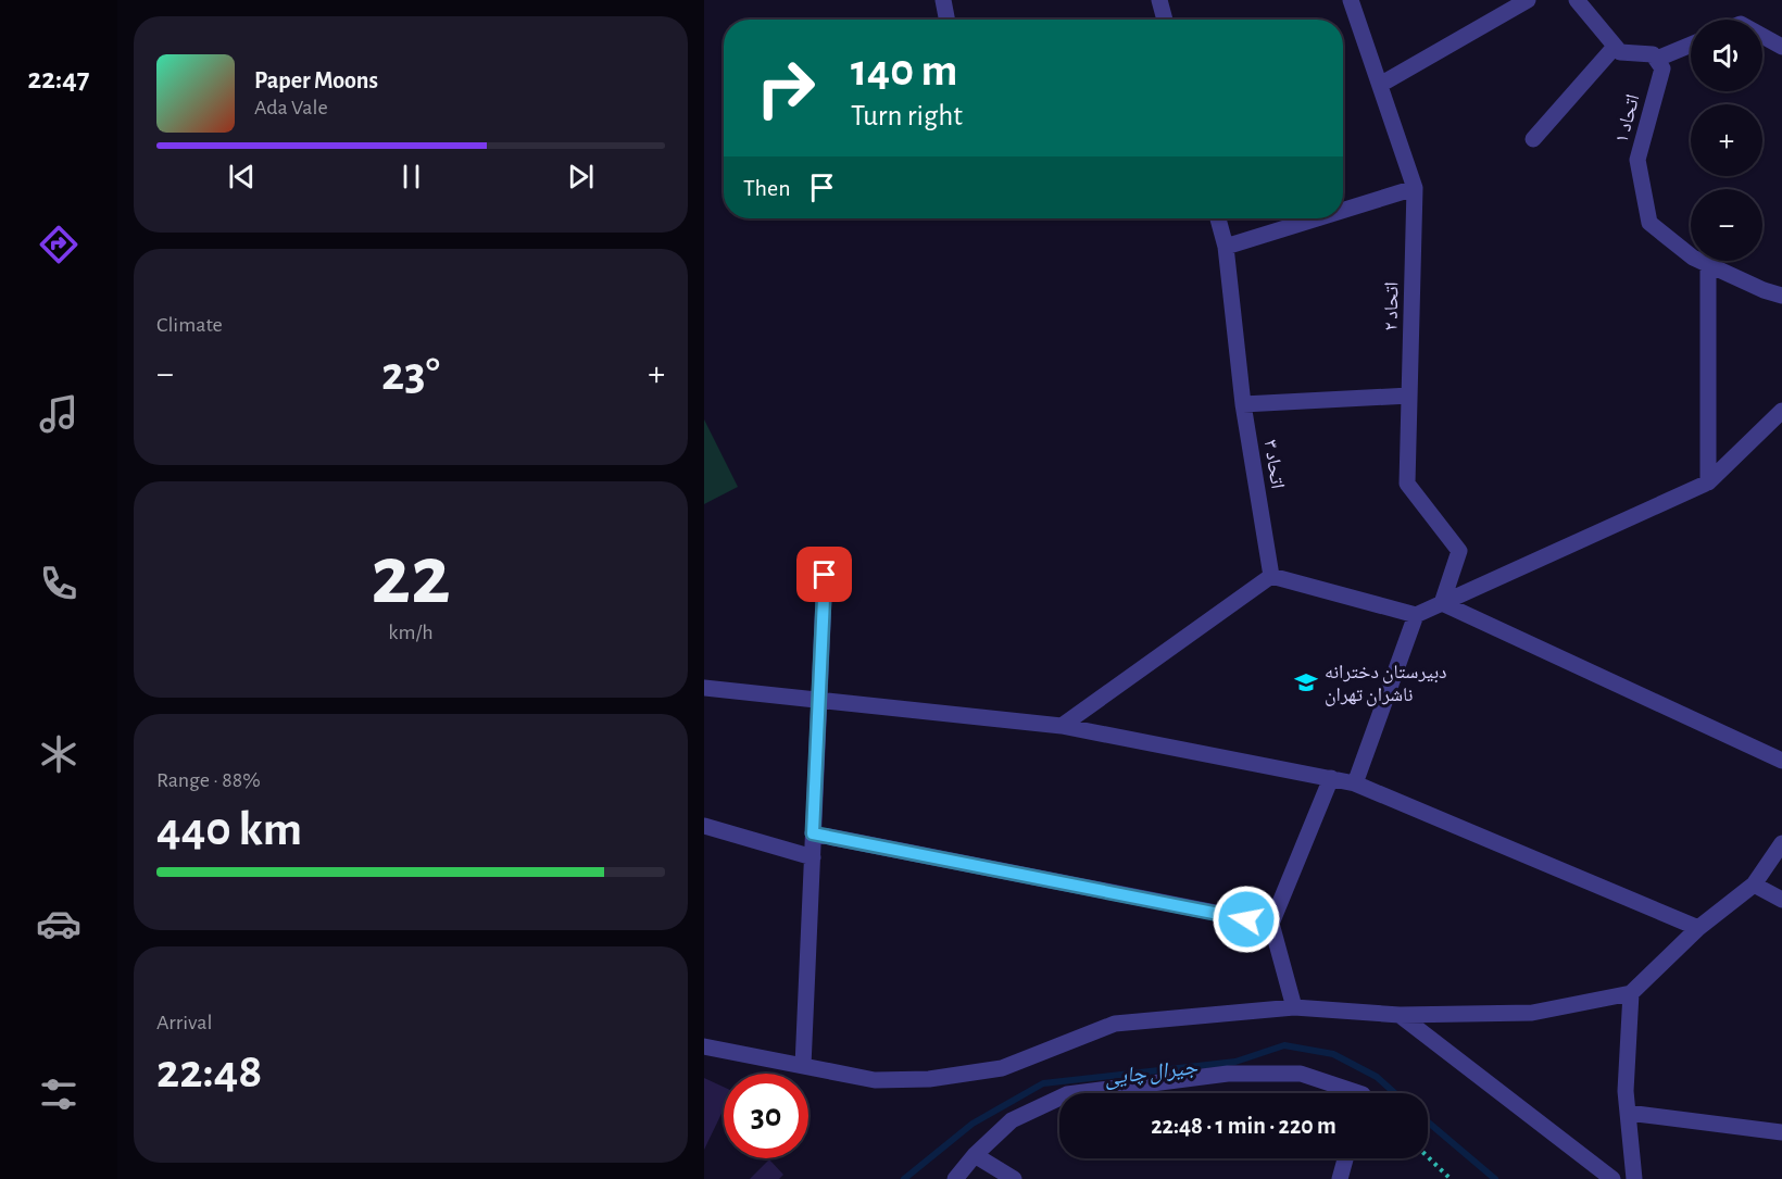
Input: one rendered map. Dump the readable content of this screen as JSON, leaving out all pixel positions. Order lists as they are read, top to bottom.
{
  "streets": {
    "street": ["اتحاد ۱", "اتحاد ۲", "اتحاد ۳"]
  },
  "water": ["جیرال چایی"],
  "places": {
    "school or university": ["دبیرستان دخترانه ناشران تهران"]
  },
  "page": {
    "tabs": "22:47",
    "map_buttons": ["+", "−"],
    "turn": ["140 m", "Turn right"],
    "song": ["Paper Moons", "Ada Vale"],
    "then": "Then",
    "tile": [
      "Climate",
      ["22", "km/h"],
      ["Range · 88%", "440 km"],
      ["Arrival", "22:48"]
    ],
    "heat": ["−", "23°", "+"],
    "limit": "30",
    "trip": "22:48 · 1 min · 220 m"
  }
}
